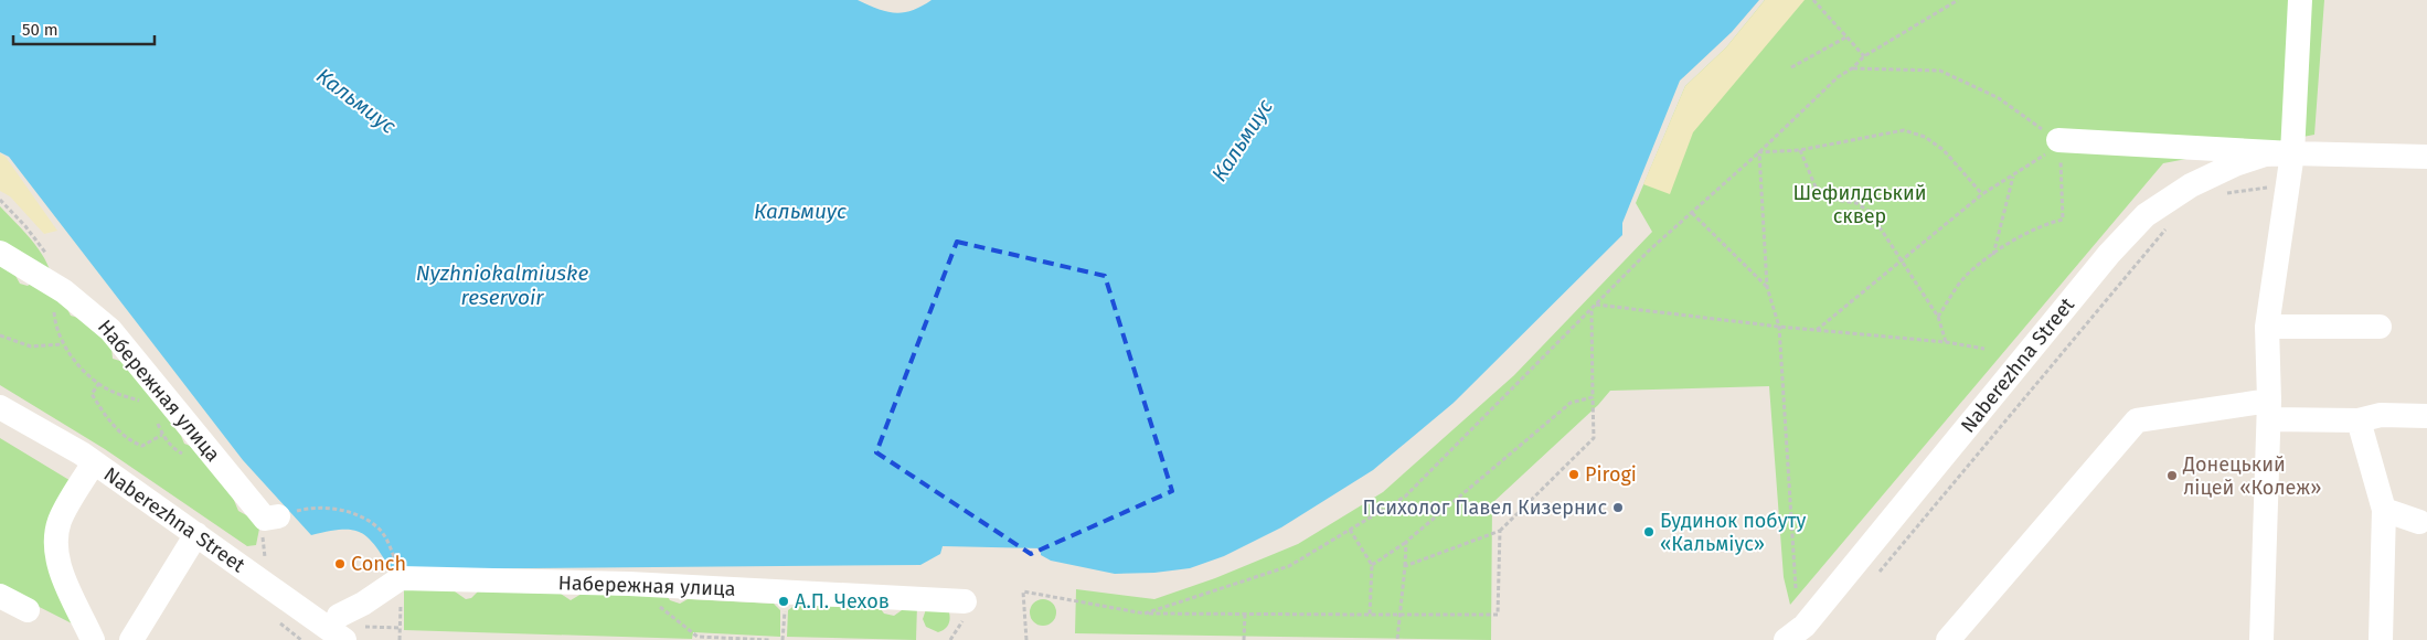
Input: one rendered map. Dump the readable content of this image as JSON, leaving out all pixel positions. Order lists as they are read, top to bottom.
{
  "streets": {
    "street": ["Naberezhna Street", "Набережная улица"]
  },
  "water": ["Кальмиус", "Nyzhniokalmiuske reservoir"],
  "parks": ["Шефилдський сквер"],
  "places": [
    "Pirogi",
    "Донецький ліцей «Колеж»",
    "Психолог Павел Кизернис",
    "Будинок побуту «Кальміус»",
    "Conch",
    "А.П. Чехов"
  ],
  "scale_bar": "50 m"
}
